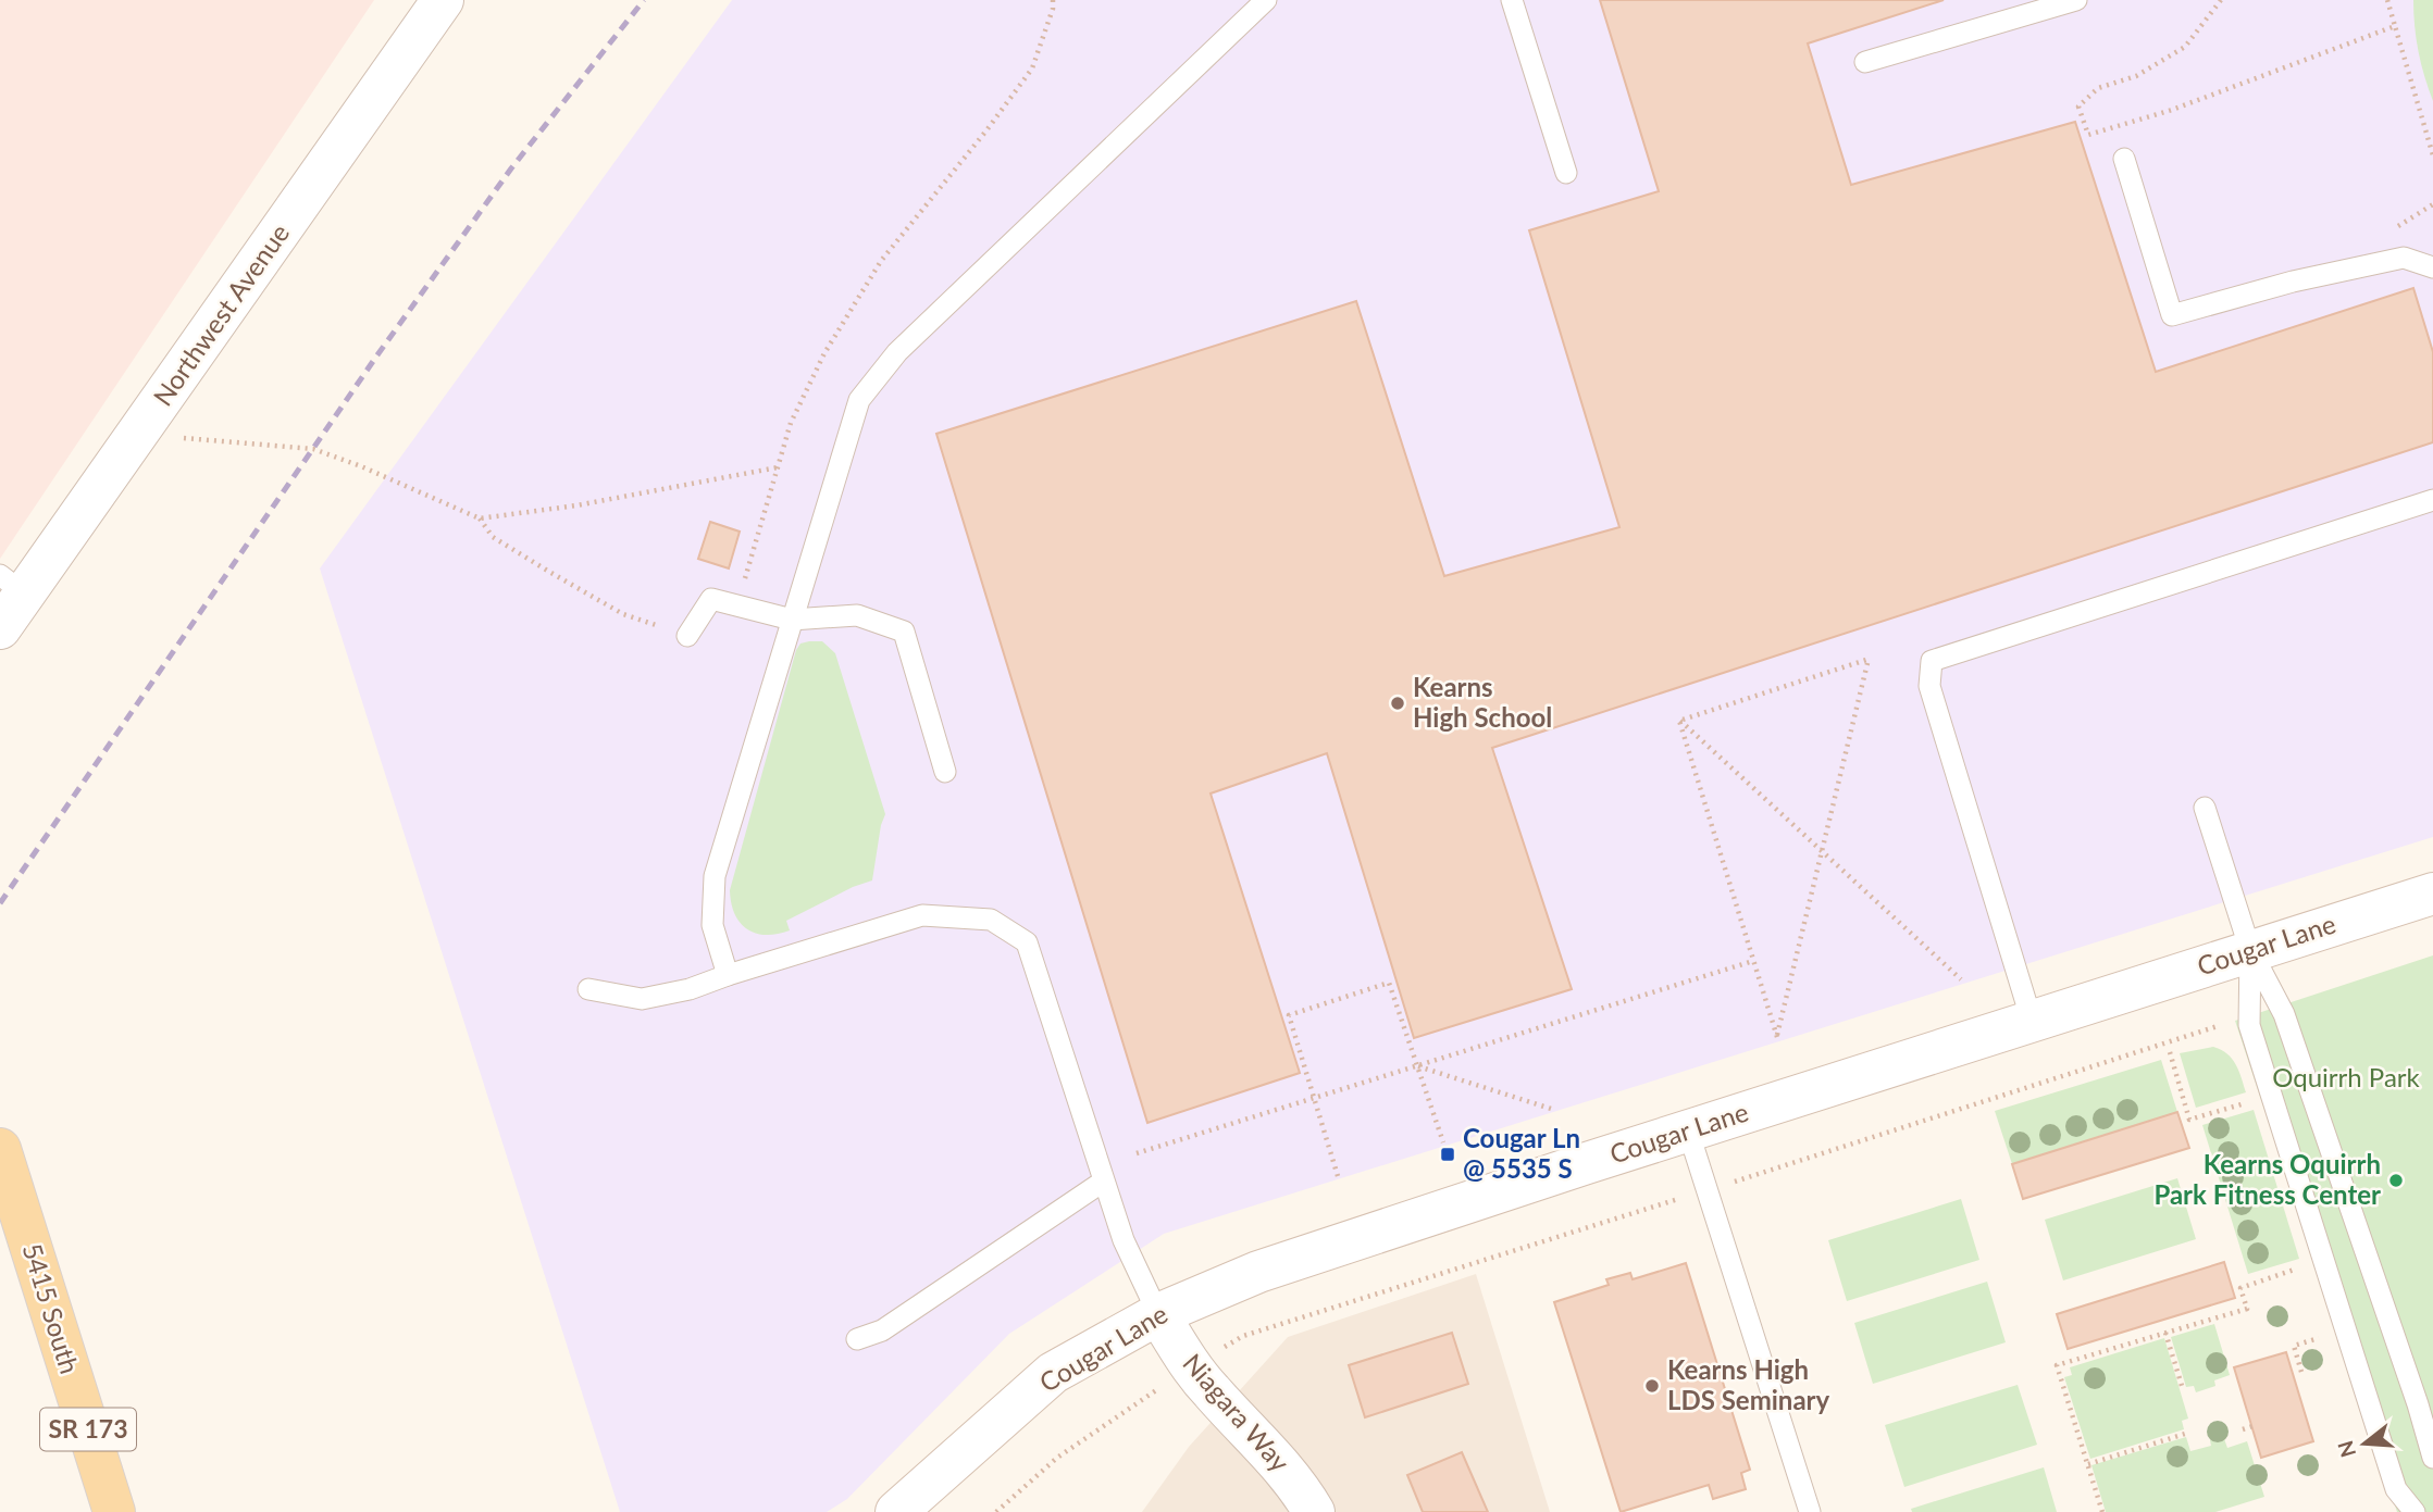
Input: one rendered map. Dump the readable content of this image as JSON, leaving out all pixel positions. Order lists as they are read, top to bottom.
{
  "streets": {
    "main road": [
      "Northwest Avenue",
      "Cougar Lane",
      "5415 South",
      "Niagara Way",
      "SR 173"
    ]
  },
  "crossings": [
    ["Cougar Lane", "Niagara Way"]
  ],
  "parks": ["Oquirrh Park"],
  "places": {
    "other": ["Kearns High School", "Kearns Oquirrh Park Fitness Center", "Kearns High LDS Seminary"],
    "transit": ["Cougar Ln @ 5535 S"]
  },
  "north": "left"
}
